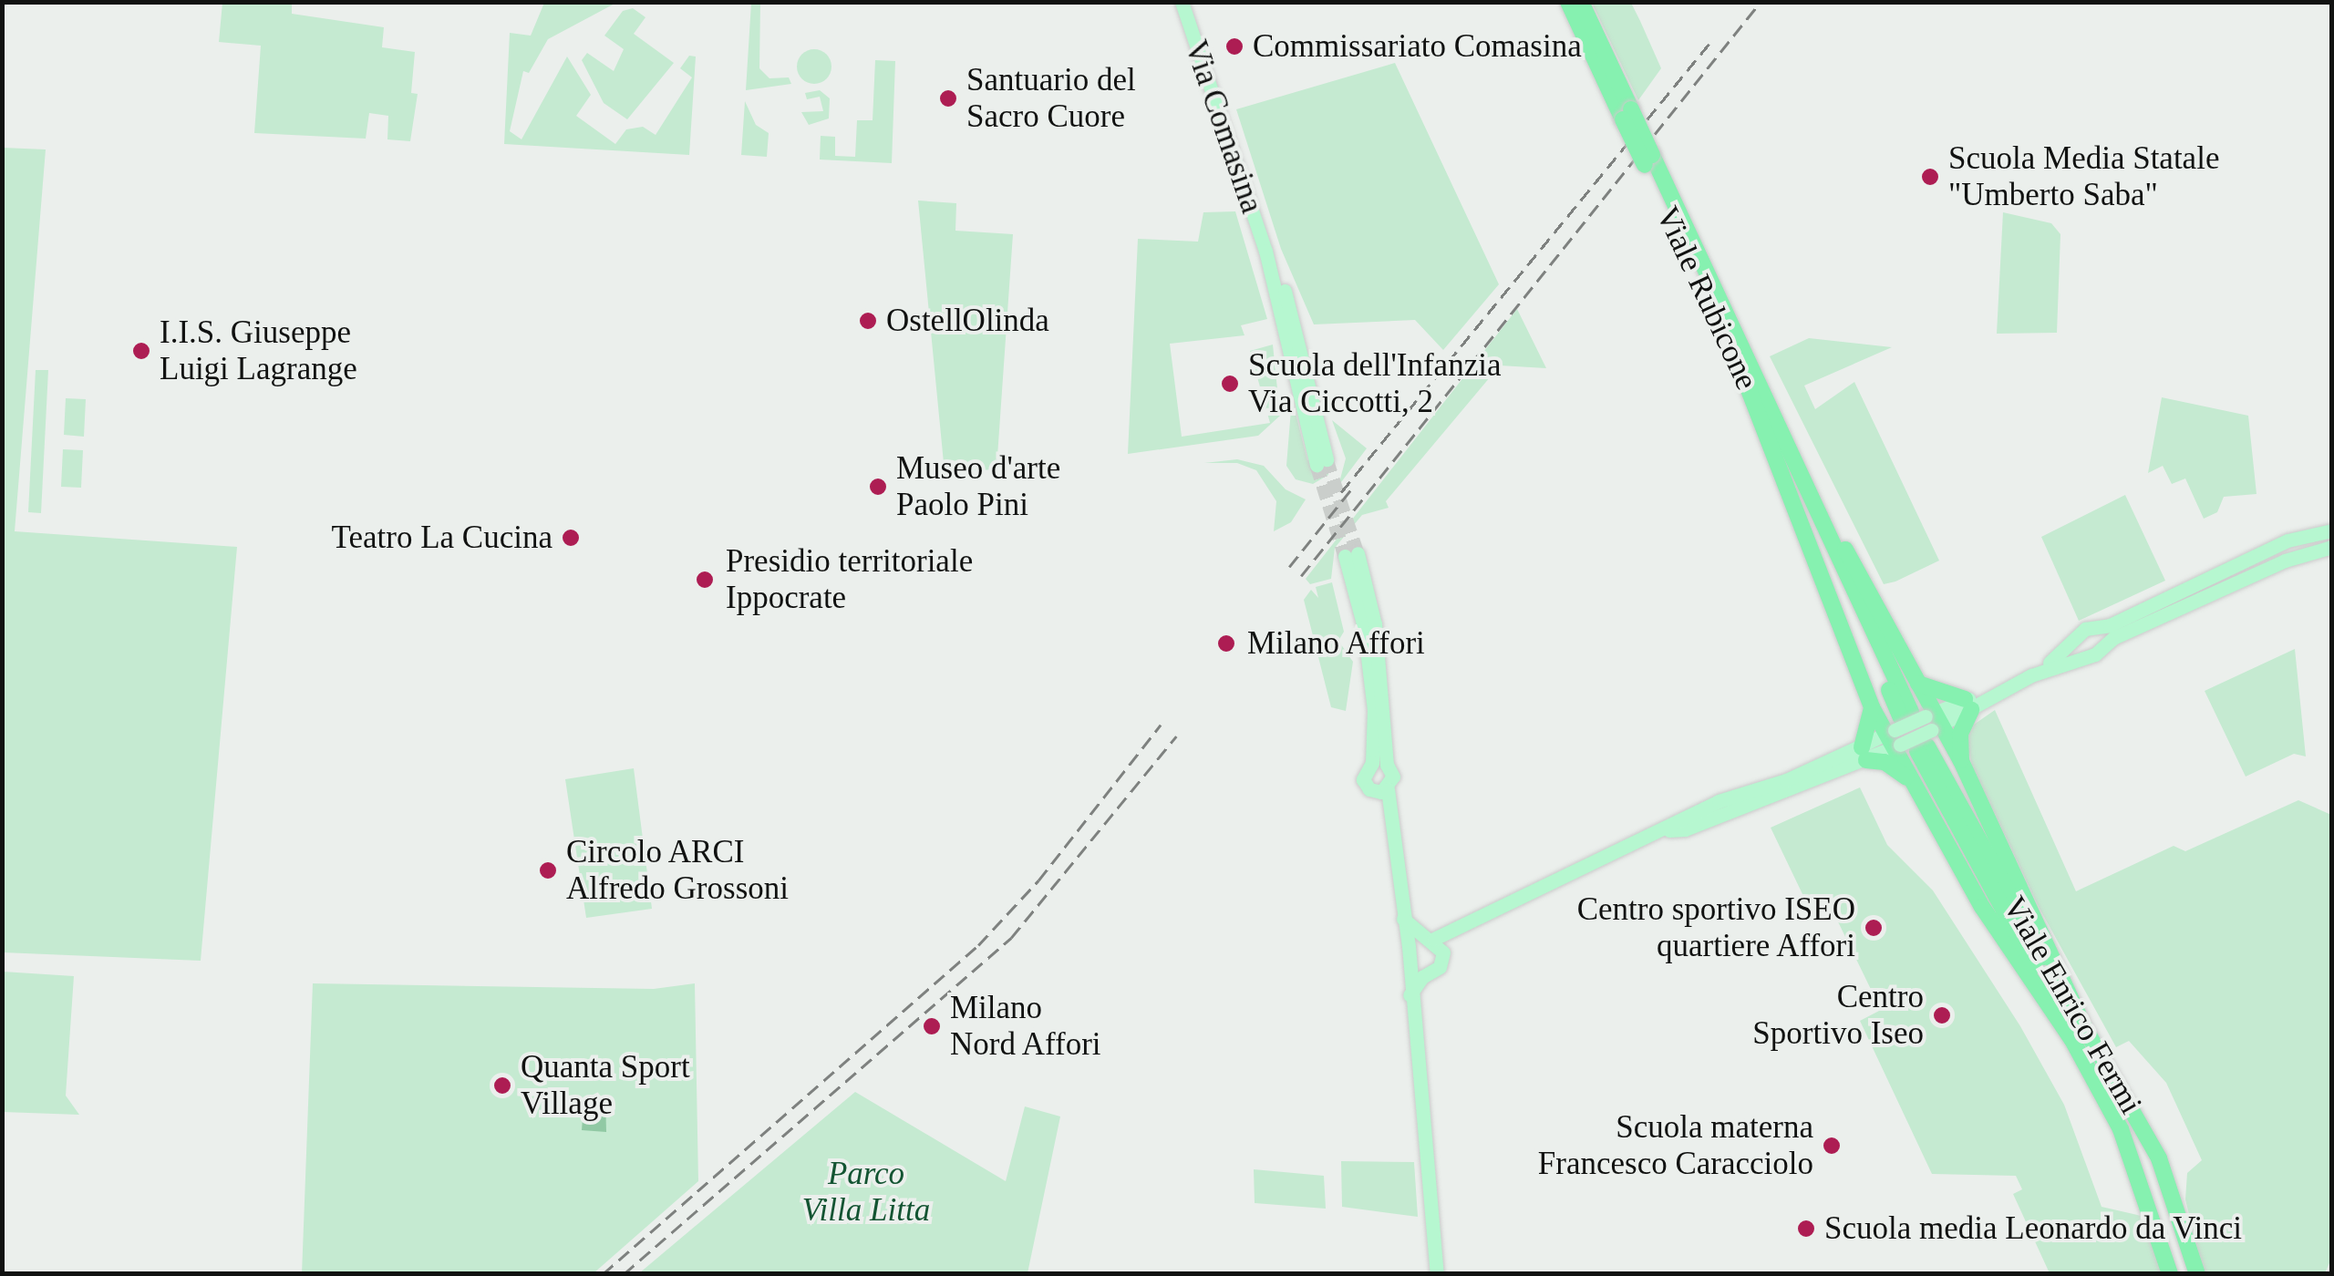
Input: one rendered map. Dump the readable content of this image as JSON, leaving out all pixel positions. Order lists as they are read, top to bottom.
{
  "streets": {
    "highway": ["Viale Rubicone", "Viale Enrico Fermi"],
    "main road": ["Via Comasina"]
  },
  "parks": ["Parco Villa Litta"],
  "places": [
    "Commissariato Comasina",
    "Santuario del Sacro Cuore",
    "Scuola Media Statale \"Umberto Saba\"",
    "OstellOlinda",
    "I.I.S. Giuseppe Luigi Lagrange",
    "Scuola dell'Infanzia Via Ciccotti, 2",
    "Museo d'arte Paolo Pini",
    "Teatro La Cucina",
    "Presidio territoriale Ippocrate",
    "Milano Affori",
    "Circolo ARCI Alfredo Grossoni",
    "Centro sportivo ISEO quartiere Affori",
    "Centro Sportivo Iseo",
    "Milano Nord Affori",
    "Quanta Sport Village",
    "Scuola materna Francesco Caracciolo",
    "Scuola media Leonardo da Vinci"
  ]
}
